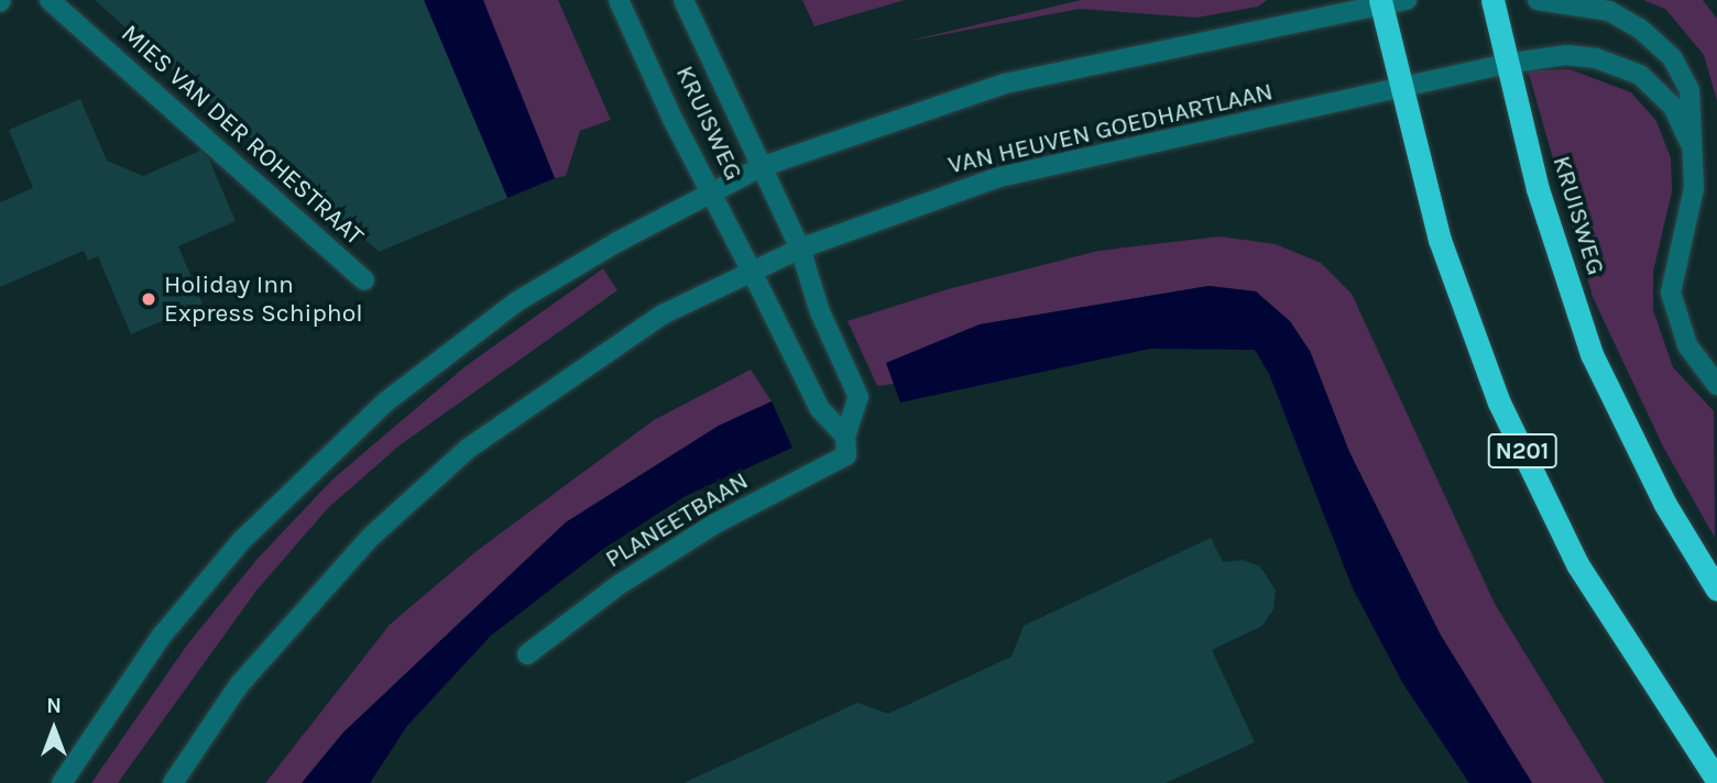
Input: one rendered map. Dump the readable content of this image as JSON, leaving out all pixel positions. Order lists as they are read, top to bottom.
{
  "streets": {
    "highway": ["KRUISWEG", "N201"],
    "main road": ["VAN HEUVEN GOEDHARTLAAN", "MIES VAN DER ROHESTRAAT", "PLANEETBAAN"]
  },
  "crossings": [
    ["KRUISWEG", "VAN HEUVEN GOEDHARTLAAN"],
    ["KRUISWEG", "PLANEETBAAN"],
    ["VAN HEUVEN GOEDHARTLAAN", "N201"],
    ["VAN HEUVEN GOEDHARTLAAN", "PLANEETBAAN"]
  ],
  "places": ["Holiday Inn Express Schiphol"],
  "north": "top"
}
